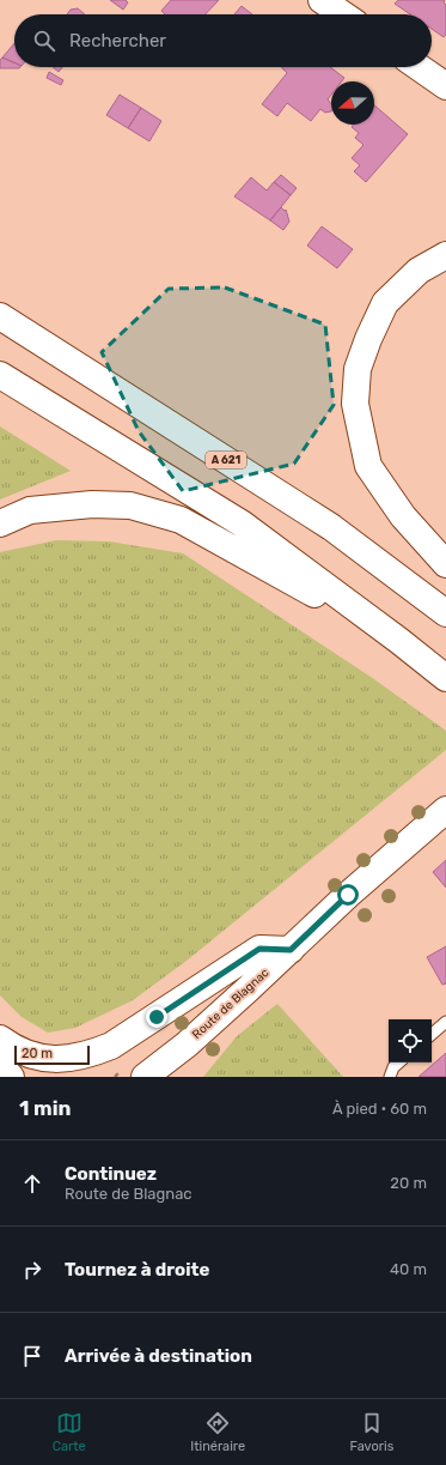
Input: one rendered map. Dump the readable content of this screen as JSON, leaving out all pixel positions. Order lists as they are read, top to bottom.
{
  "streets": {
    "main road": ["A 621", "Route de Blagnac"]
  },
  "scale_bar": "20 m",
  "north": "left",
  "page": {
    "search": "Rechercher",
    "scale": "20 m",
    "heading": ["1 min", "À pied · 60 m"],
    "list": [
      ["Continuez", "Route de Blagnac", "20 m"],
      ["Tournez à droite", "40 m"],
      "Arrivée à destination"
    ],
    "nav": ["Carte", "Itinéraire", "Favoris"]
  }
}
